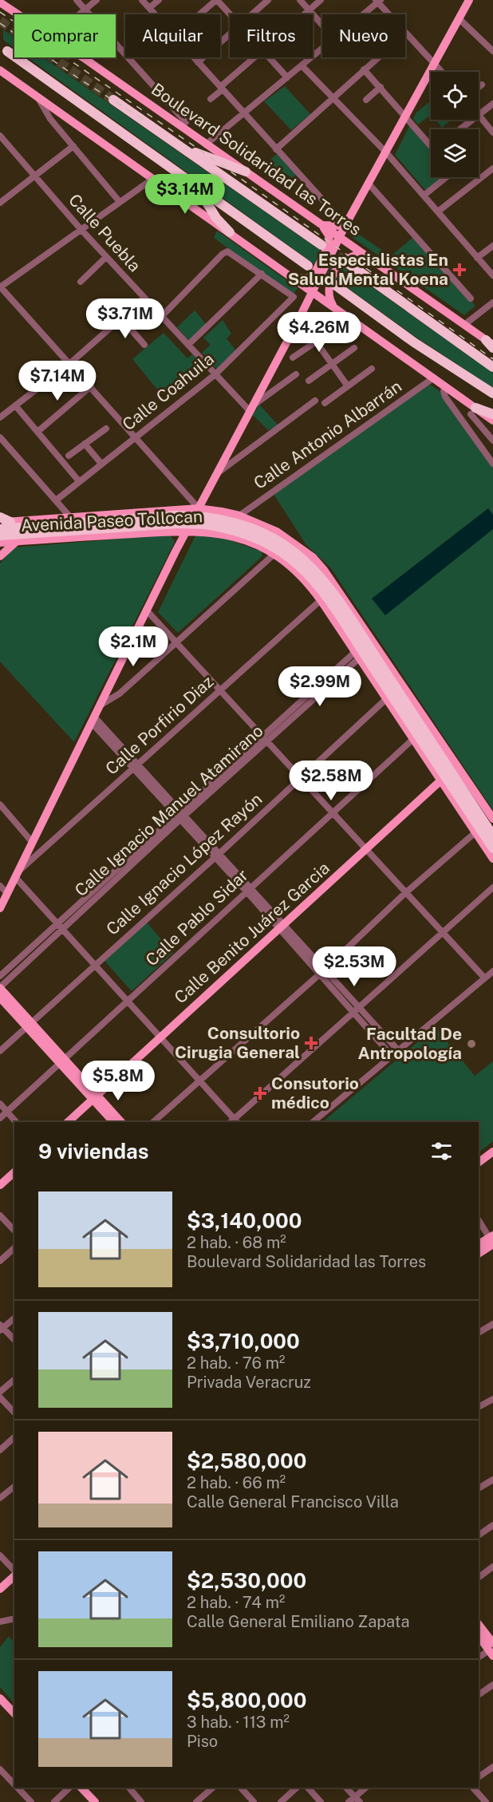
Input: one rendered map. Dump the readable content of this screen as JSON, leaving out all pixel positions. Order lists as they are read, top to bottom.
{
  "streets": {
    "highway": ["Boulevard Solidaridad las Torres", "Avenida Paseo Tollocan"],
    "main road": ["Calle Benito Juárez Garcia"],
    "street": [
      "Calle Puebla",
      "Calle Coahuila",
      "Calle Antonio Albarrán",
      "Calle Porfirio Diaz",
      "Calle Ignacio Manuel Atamirano",
      "Calle Ignacio López Rayón",
      "Calle Pablo Sidar"
    ]
  },
  "crossings": [
    ["Calle Puebla", "Calle Coahuila"],
    ["Calle Antonio Albarrán", "Avenida Paseo Tollocan"],
    ["Avenida Paseo Tollocan", "Calle Porfirio Diaz"],
    ["Avenida Paseo Tollocan", "Calle Ignacio Manuel Atamirano"],
    ["Avenida Paseo Tollocan", "Calle Ignacio López Rayón"],
    ["Avenida Paseo Tollocan", "Calle Pablo Sidar"],
    ["Avenida Paseo Tollocan", "Calle Benito Juárez Garcia"]
  ],
  "places": {
    "health": ["Especialistas En Salud Mental Koena", "Consultorio Cirugia General", "Consutorio médico"],
    "other": ["Facultad De Antropología"]
  },
  "page": {
    "chip": [
      "Comprar",
      "Alquilar",
      "Filtros",
      "Nuevo"
    ],
    "price": [
      "$3.14M",
      "$3.71M",
      "$4.26M",
      "$7.14M",
      "$2.1M",
      "$2.99M",
      "$2.58M",
      "$2.53M",
      "$5.8M"
    ],
    "heading": "9 viviendas",
    "list": [
      {
        "name": "$3,140,000",
        "note": "2 hab. · 68 m² · Boulevard Solidaridad las Torres"
      },
      {
        "name": "$3,710,000",
        "note": "2 hab. · 76 m² · Privada Veracruz"
      },
      {
        "name": "$2,580,000",
        "note": "2 hab. · 66 m² · Calle General Francisco Villa"
      },
      {
        "name": "$2,530,000",
        "note": "2 hab. · 74 m² · Calle General Emiliano Zapata"
      },
      {
        "name": "$5,800,000",
        "note": "3 hab. · 113 m² · Piso"
      }
    ]
  }
}
